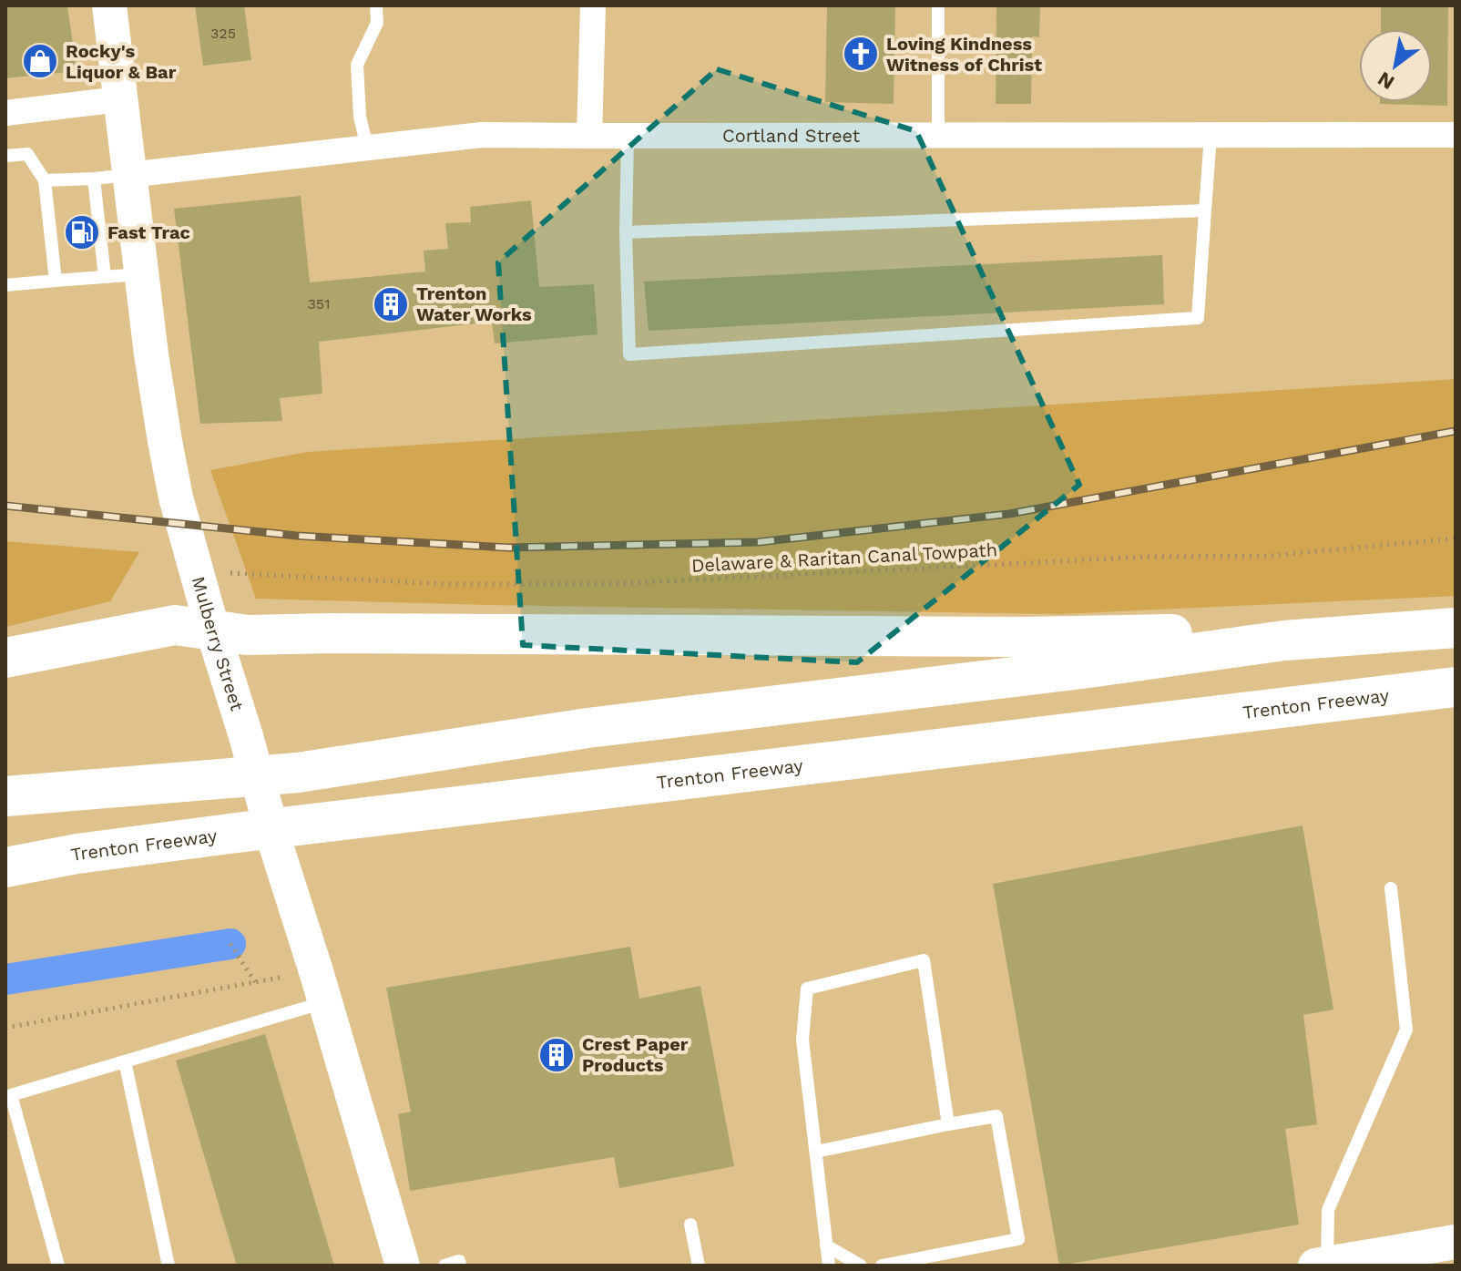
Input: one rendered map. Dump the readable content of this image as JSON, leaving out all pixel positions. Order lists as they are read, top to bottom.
{
  "streets": {
    "highway": ["Trenton Freeway"],
    "street": ["Cortland Street", "Mulberry Street"],
    "path": ["Delaware & Raritan Canal Towpath"]
  },
  "crossings": [
    ["Cortland Street", "Mulberry Street"]
  ],
  "places": {
    "church": ["Loving Kindness Witness of Christ"],
    "shop": ["Rocky's Liquor & Bar"],
    "fuel station": ["Fast Trac"],
    "building": ["Trenton Water Works", "Crest Paper Products"]
  },
  "house_numbers": ["325", "351"],
  "north": "bottom left"
}
